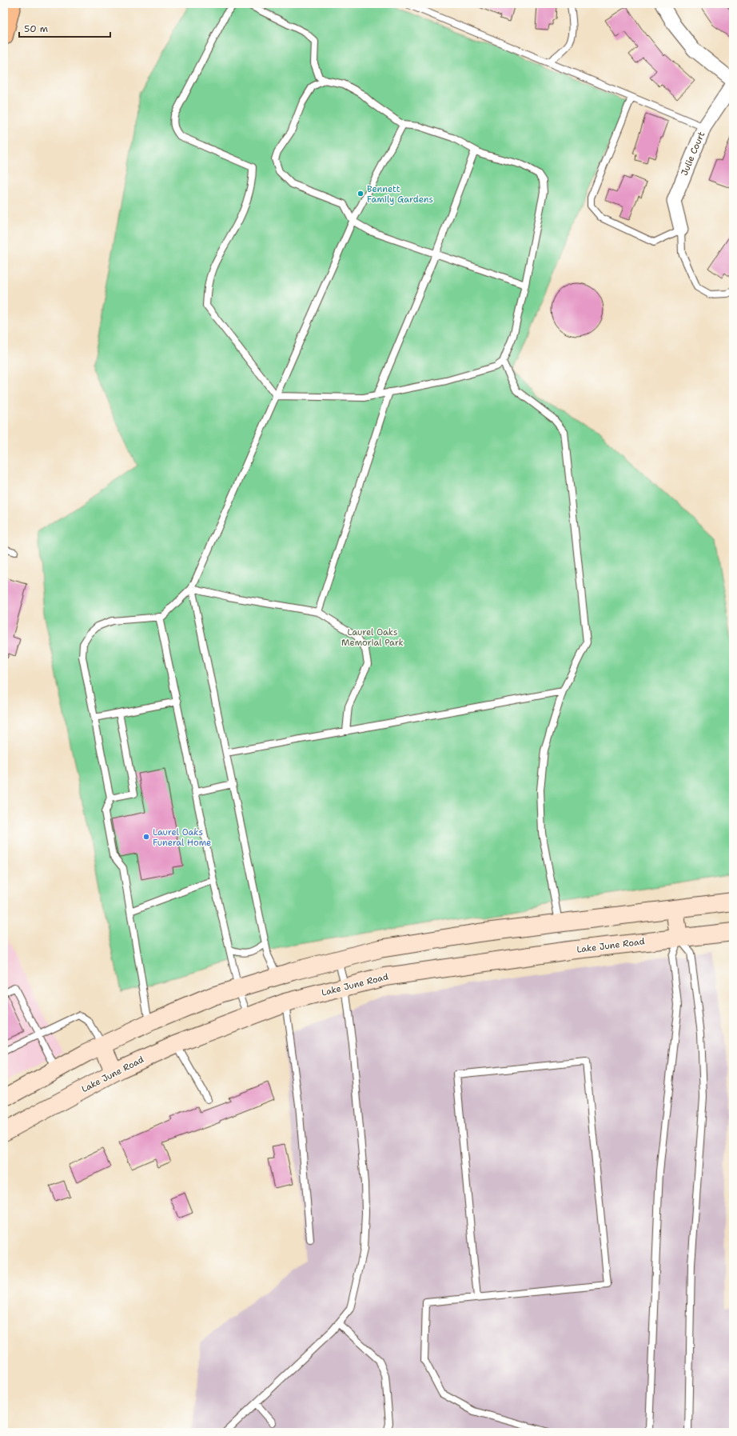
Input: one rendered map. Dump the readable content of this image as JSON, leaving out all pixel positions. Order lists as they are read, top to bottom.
{
  "streets": {
    "main road": ["Lake June Road"],
    "street": ["Julie Court"]
  },
  "parks": ["Laurel Oaks Memorial Park"],
  "places": ["Bennett Family Gardens", "Laurel Oaks Funeral Home"],
  "scale_bar": "50 m"
}
